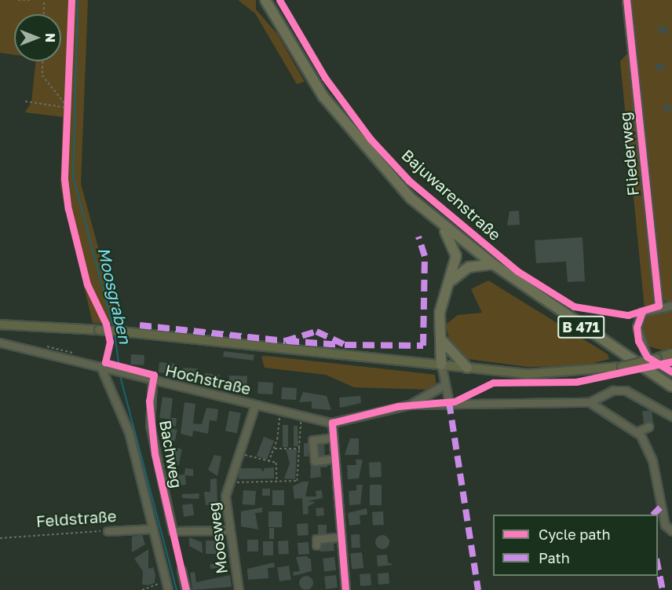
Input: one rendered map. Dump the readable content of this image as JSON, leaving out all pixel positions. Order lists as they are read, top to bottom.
{
  "streets": {
    "highway": ["B 471"],
    "street": [
      "Fliederweg",
      "Hochstraße",
      "Bachweg",
      "Feldstraße",
      "Moosweg"
    ],
    "cycle path": ["Bajuwarenstraße"]
  },
  "crossings": [
    ["Hochstraße", "Bachweg"],
    ["Hochstraße", "Moosweg"],
    ["Bachweg", "Moosweg"]
  ],
  "water": ["Moosgraben"],
  "legend": ["Cycle path", "Path"],
  "north": "right"
}
